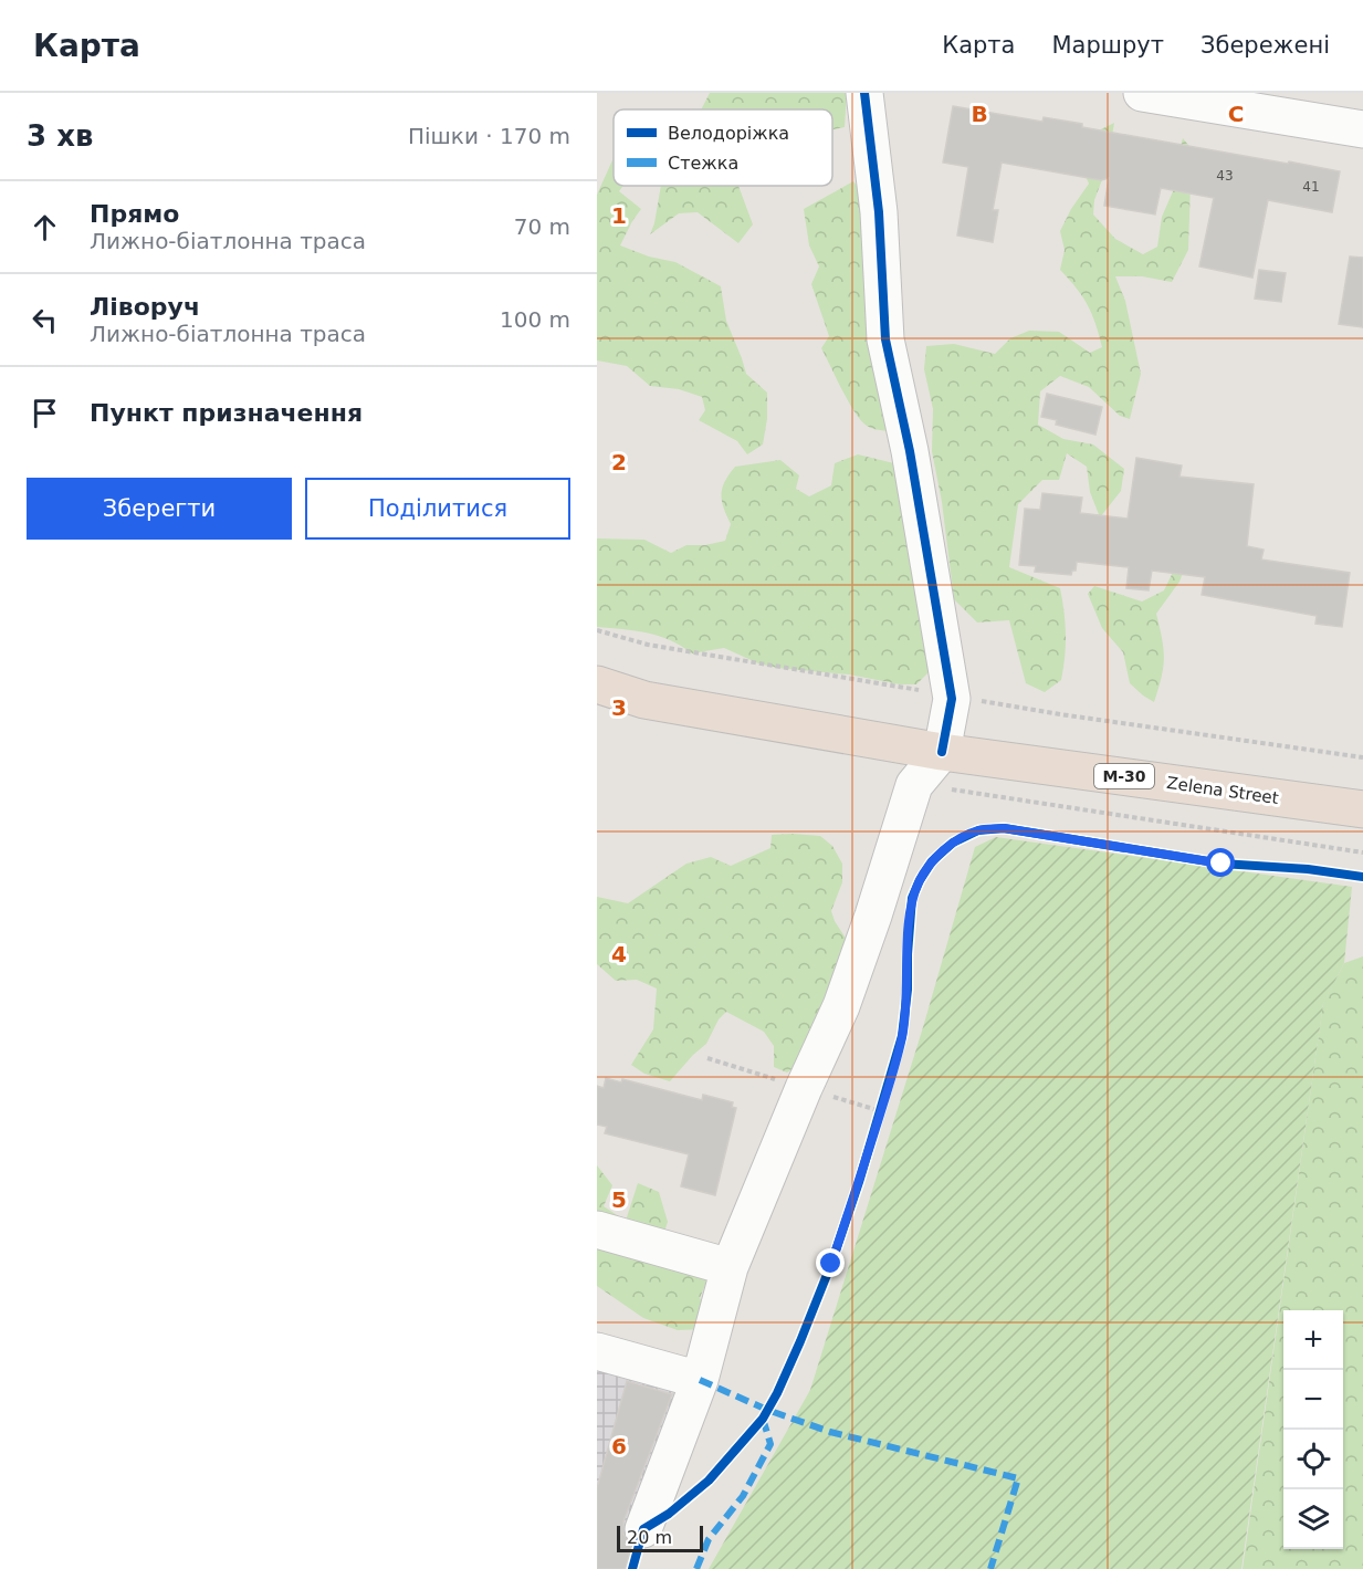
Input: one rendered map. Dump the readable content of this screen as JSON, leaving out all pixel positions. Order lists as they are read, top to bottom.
{
  "streets": {
    "highway": ["М-30", "Zelena Street"]
  },
  "house_numbers": ["43", "41"],
  "legend": ["Велодоріжка", "Стежка"],
  "scale_bar": "20 m",
  "page": {
    "header": "Карта",
    "nav": ["Карта", "Маршрут", "Збережені"],
    "heading": ["3 хв", "Пішки · 170 m"],
    "list": [
      ["Прямо", "Лижно-біатлонна траса", "70 m"],
      ["Ліворуч", "Лижно-біатлонна траса", "100 m"],
      "Пункт призначення"
    ],
    "buttons": ["Зберегти", "Поділитися"],
    "map_buttons": ["+", "−"],
    "scale": "20 m"
  },
  "grid": {
    "columns": ["B", "C"],
    "rows": [
      "1",
      "2",
      "3",
      "4",
      "5",
      "6"
    ]
  }
}
